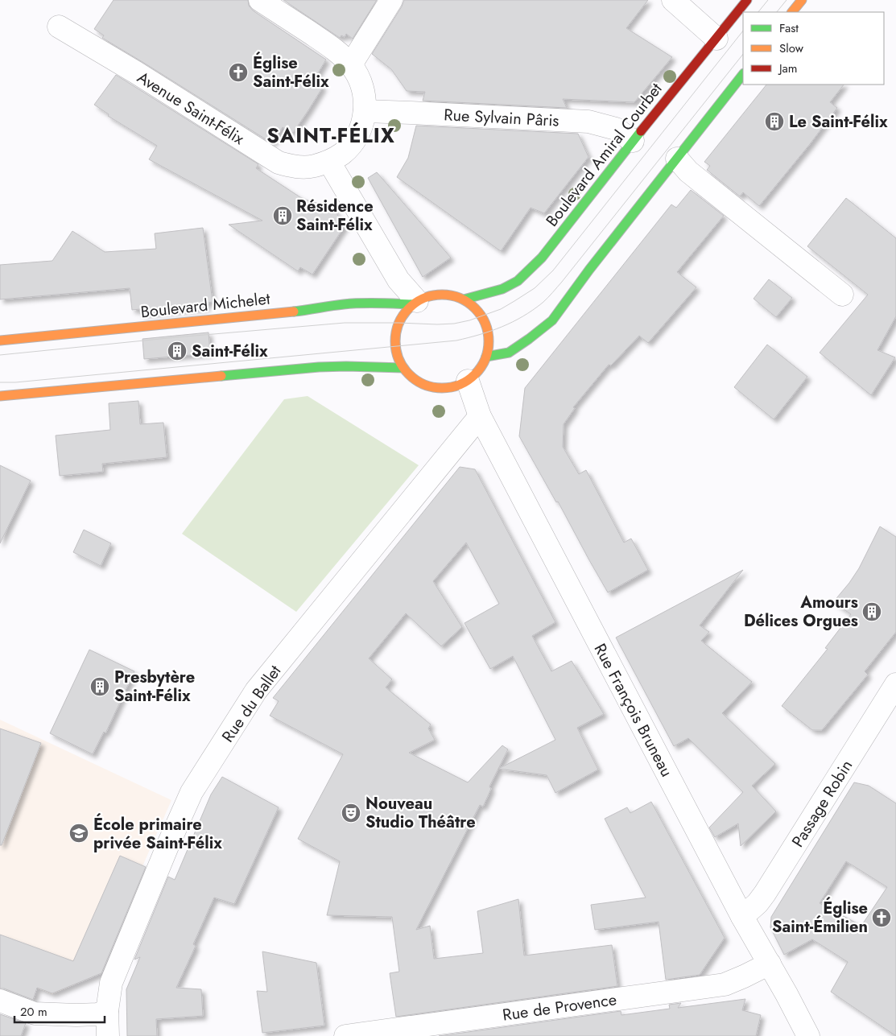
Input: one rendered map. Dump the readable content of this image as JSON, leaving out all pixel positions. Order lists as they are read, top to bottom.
{
  "streets": {
    "street": [
      "Avenue Saint-Félix",
      "Rue Sylvain Pâris",
      "Boulevard Amiral Courbet",
      "Boulevard Michelet",
      "Rue du Ballet",
      "Rue François Bruneau",
      "Passage Robin",
      "Rue de Provence"
    ]
  },
  "crossings": [
    ["Avenue Saint-Félix", "Rue Sylvain Pâris"],
    ["Rue Sylvain Pâris", "Boulevard Amiral Courbet"],
    ["Boulevard Amiral Courbet", "Boulevard Michelet"],
    ["Boulevard Amiral Courbet", "Rue François Bruneau"],
    ["Boulevard Michelet", "Rue François Bruneau"],
    ["Rue du Ballet", "Rue François Bruneau"],
    ["Rue François Bruneau", "Passage Robin"],
    ["Rue François Bruneau", "Rue de Provence"]
  ],
  "districts": ["SAINT-FÉLIX"],
  "places": {
    "church": ["Église Saint-Félix", "Église Saint-Émilien"],
    "building": [
      "Le Saint-Félix",
      "Résidence Saint-Félix",
      "Saint-Félix",
      "Amours Délices Orgues",
      "Presbytère Saint-Félix"
    ],
    "theatre": ["Nouveau Studio Théâtre"],
    "school or university": ["École primaire privée Saint-Félix"]
  },
  "legend": ["Fast", "Slow", "Jam"],
  "scale_bar": "20 m"
}
